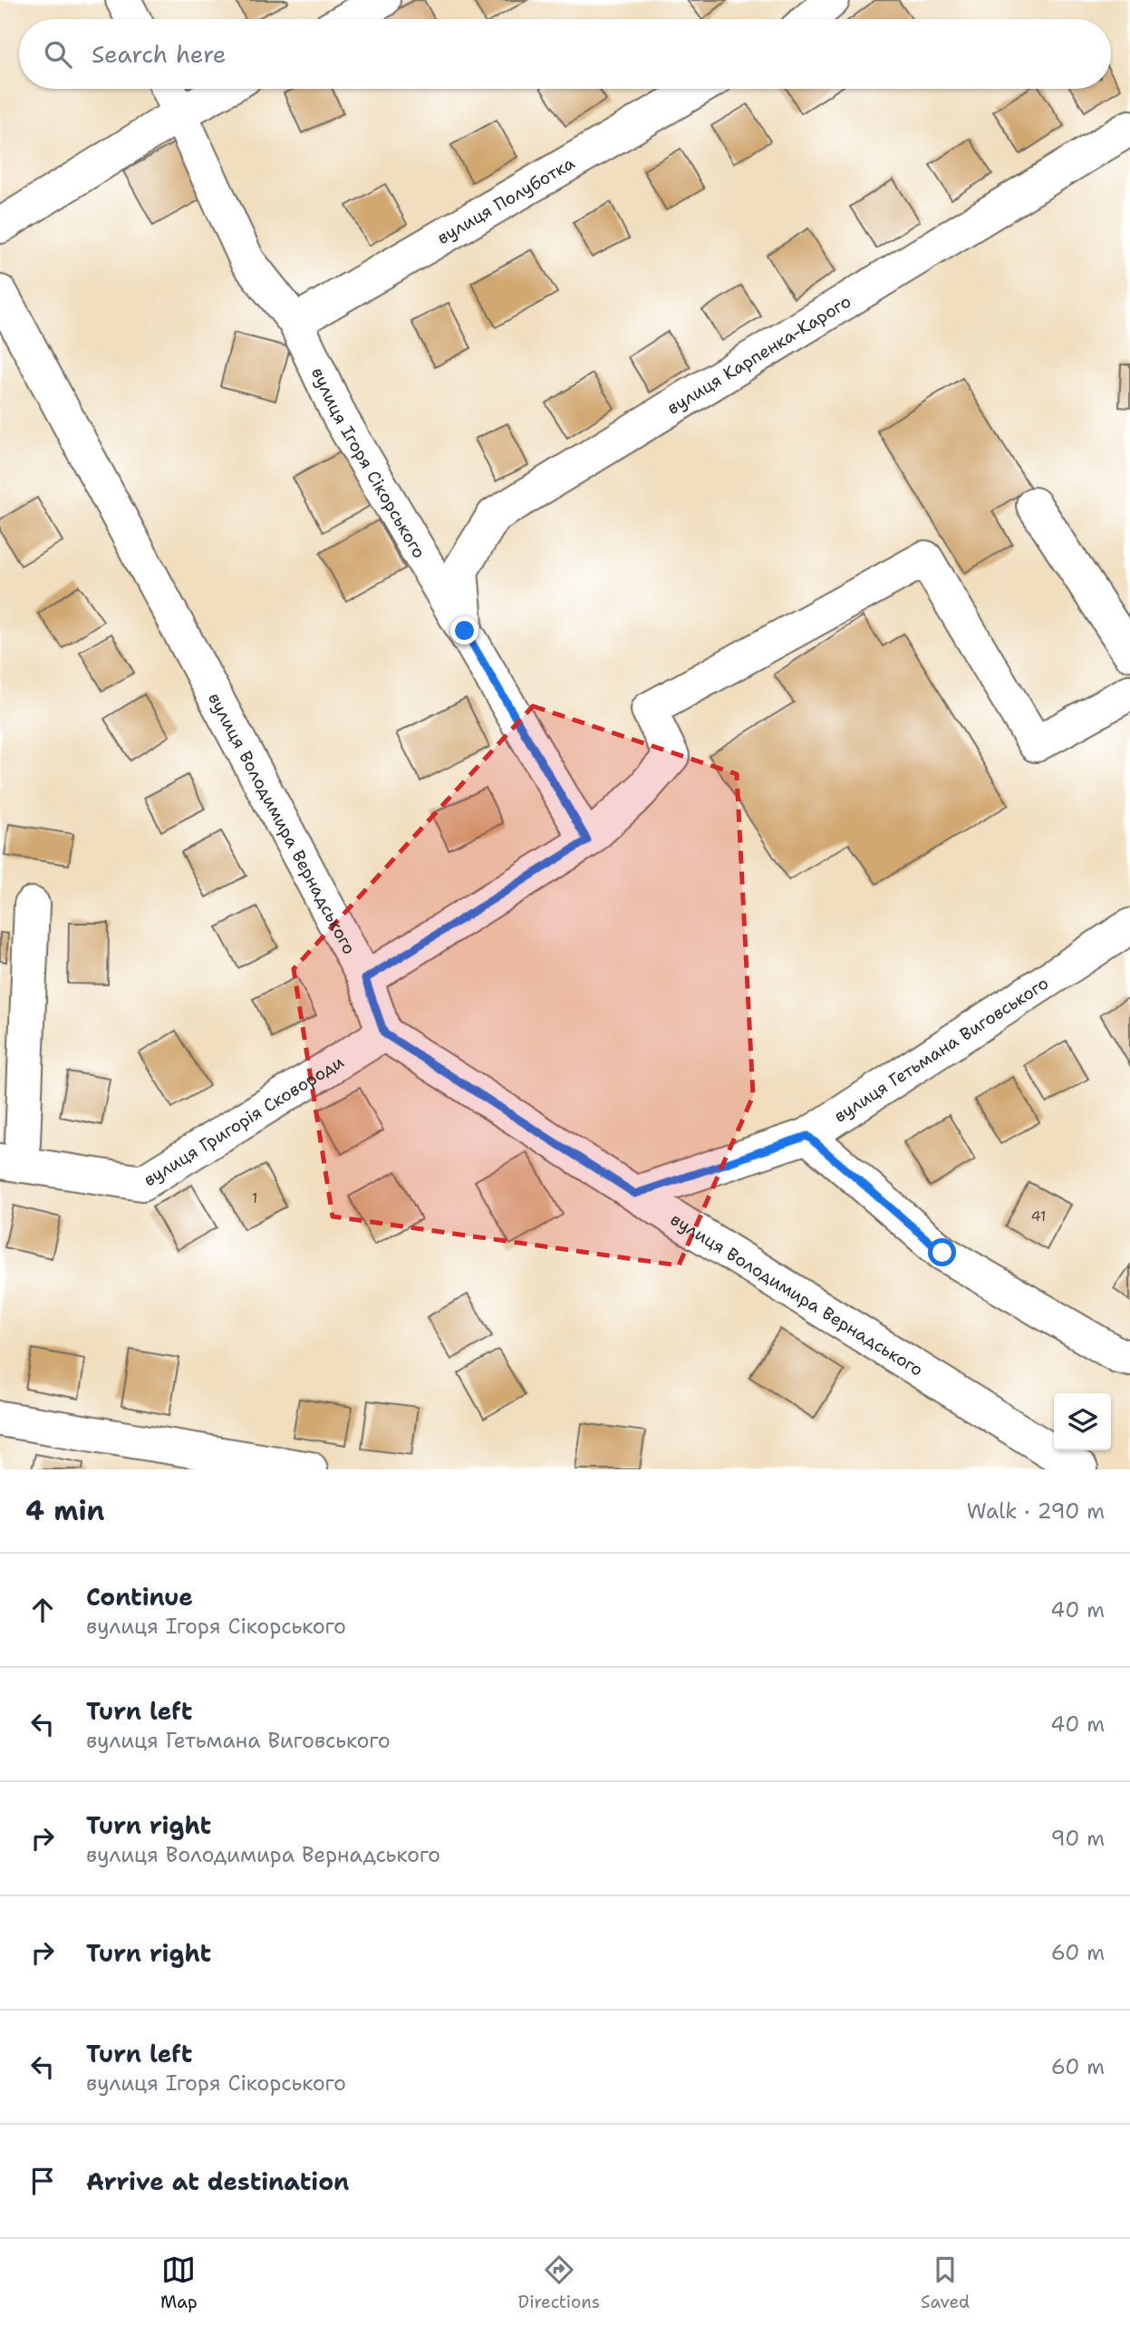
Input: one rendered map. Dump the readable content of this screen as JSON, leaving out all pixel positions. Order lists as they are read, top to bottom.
{
  "streets": {
    "street": [
      "вулиця Полуботка",
      "вулиця Карпенка-Карого",
      "вулиця Ігоря Сікорського",
      "вулиця Володимира Вернадського",
      "вулиця Гетьмана Виговського",
      "вулиця Григорія Сковороди"
    ]
  },
  "crossings": [
    ["вулиця Полуботка", "вулиця Ігоря Сікорського"],
    ["вулиця Карпенка-Карого", "вулиця Ігоря Сікорського"],
    ["вулиця Володимира Вернадського", "вулиця Гетьмана Виговського"],
    ["вулиця Володимира Вернадського", "вулиця Григорія Сковороди"]
  ],
  "house_numbers": ["1", "41"],
  "page": {
    "search": "Search here",
    "heading": ["4 min", "Walk · 290 m"],
    "list": [
      ["Continue", "вулиця Ігоря Сікорського", "40 m"],
      ["Turn left", "вулиця Гетьмана Виговського", "40 m"],
      ["Turn right", "вулиця Володимира Вернадського", "90 m"],
      ["Turn right", "60 m"],
      ["Turn left", "вулиця Ігоря Сікорського", "60 m"],
      "Arrive at destination"
    ],
    "nav": ["Map", "Directions", "Saved"]
  }
}
